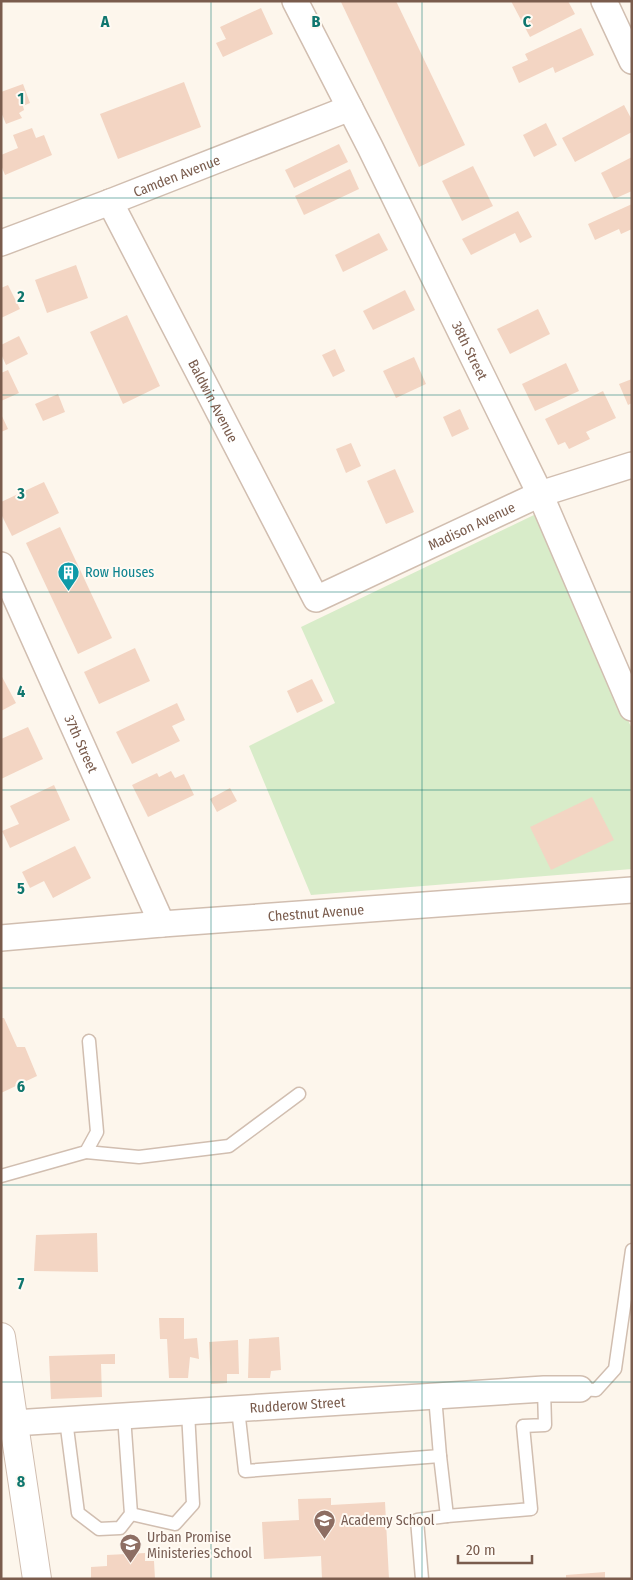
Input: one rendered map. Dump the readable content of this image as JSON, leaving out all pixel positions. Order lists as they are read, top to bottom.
{
  "streets": {
    "street": [
      "Camden Avenue",
      "38th Street",
      "Baldwin Avenue",
      "Madison Avenue",
      "37th Street",
      "Chestnut Avenue",
      "Rudderow Street"
    ]
  },
  "crossings": [
    ["Camden Avenue", "38th Street"],
    ["Camden Avenue", "Baldwin Avenue"],
    ["38th Street", "Madison Avenue"],
    ["Baldwin Avenue", "Madison Avenue"],
    ["37th Street", "Chestnut Avenue"]
  ],
  "places": {
    "building": ["Row Houses"],
    "school or university": ["Academy School", "Urban Promise Ministeries School"]
  },
  "scale_bar": "20 m",
  "grid": {
    "columns": ["A", "B", "C"],
    "rows": [
      "1",
      "2",
      "3",
      "4",
      "5",
      "6",
      "7",
      "8"
    ]
  }
}
